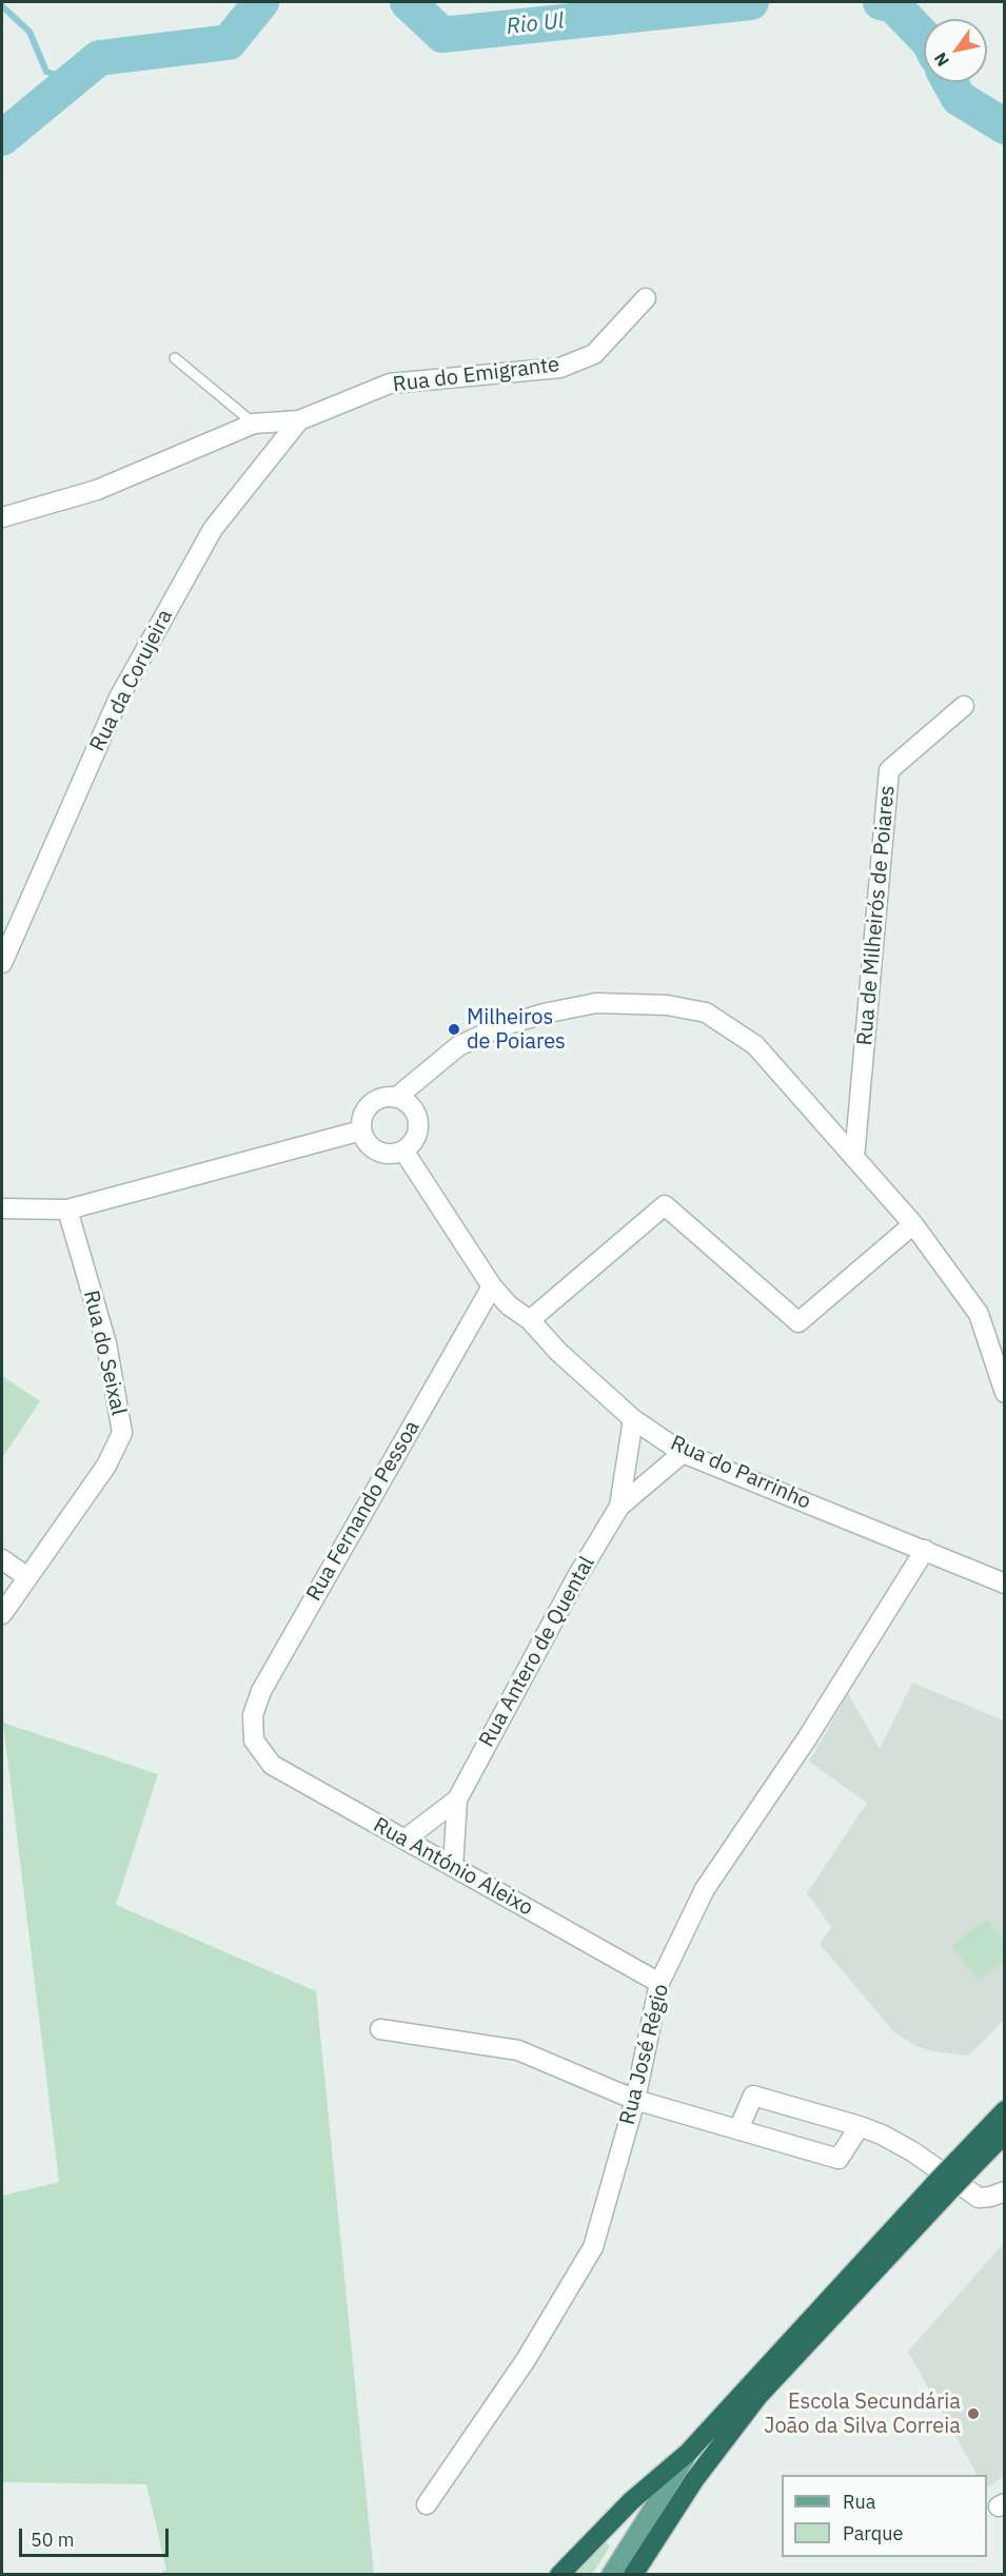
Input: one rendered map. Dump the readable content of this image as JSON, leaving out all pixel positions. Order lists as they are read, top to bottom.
{
  "streets": {
    "street": [
      "Rua do Emigrante",
      "Rua da Corujeira",
      "Rua de Milheirós de Poiares",
      "Rua do Seixal",
      "Rua do Parrinho",
      "Rua Fernando Pessoa",
      "Rua Antero de Quental",
      "Rua António Aleixo",
      "Rua José Régio"
    ]
  },
  "crossings": [
    ["Rua do Emigrante", "Rua da Corujeira"],
    ["Rua do Parrinho", "Rua Fernando Pessoa"],
    ["Rua do Parrinho", "Rua Antero de Quental"],
    ["Rua do Parrinho", "Rua José Régio"],
    ["Rua Fernando Pessoa", "Rua António Aleixo"],
    ["Rua Antero de Quental", "Rua António Aleixo"],
    ["Rua António Aleixo", "Rua José Régio"]
  ],
  "water": ["Rio Ul"],
  "places": ["Milheiros de Poiares", "Escola Secundária João da Silva Correia"],
  "legend": ["Rua", "Parque"],
  "scale_bar": "50 m",
  "north": "bottom left"
}
